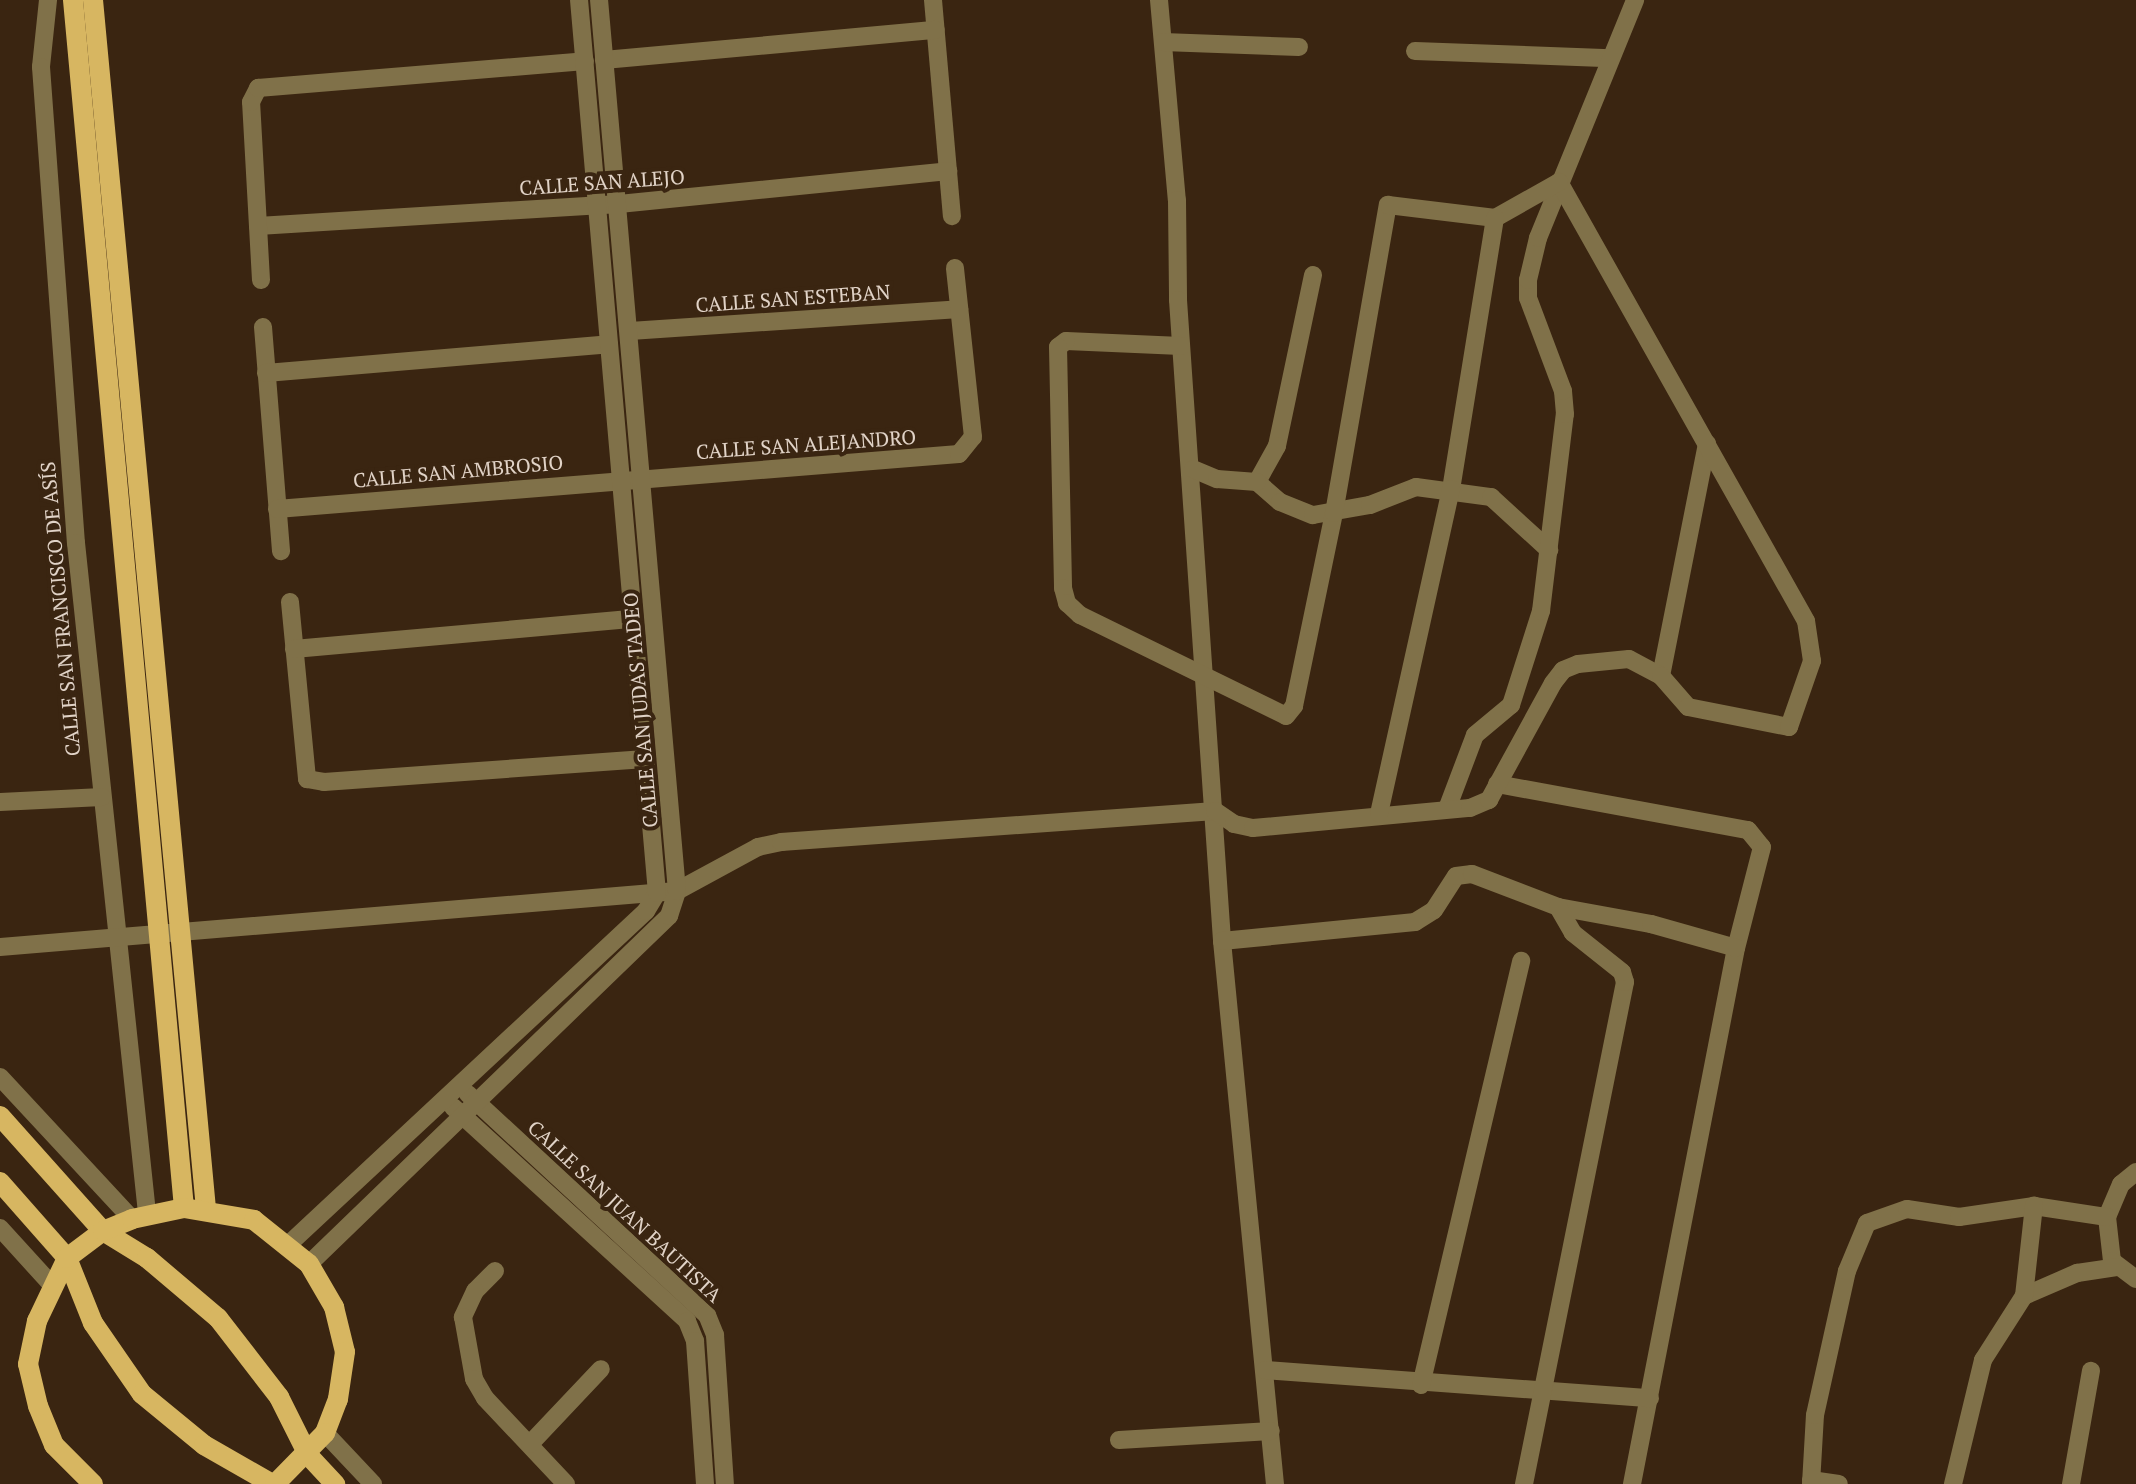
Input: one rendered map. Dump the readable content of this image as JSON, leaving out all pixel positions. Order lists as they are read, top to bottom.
{
  "streets": {
    "street": [
      "CALLE SAN ALEJO",
      "CALLE SAN ESTEBAN",
      "CALLE SAN ALEJANDRO",
      "CALLE SAN AMBROSIO",
      "CALLE SAN FRANCISCO DE ASÍS",
      "CALLE SAN JUDAS TADEO",
      "CALLE SAN JUAN BAUTISTA"
    ]
  },
  "crossings": [
    ["CALLE SAN ALEJO", "CALLE SAN JUDAS TADEO"],
    ["CALLE SAN ESTEBAN", "CALLE SAN ALEJANDRO"],
    ["CALLE SAN ESTEBAN", "CALLE SAN JUDAS TADEO"],
    ["CALLE SAN ALEJANDRO", "CALLE SAN AMBROSIO"],
    ["CALLE SAN ALEJANDRO", "CALLE SAN JUDAS TADEO"],
    ["CALLE SAN AMBROSIO", "CALLE SAN JUDAS TADEO"]
  ]
}
